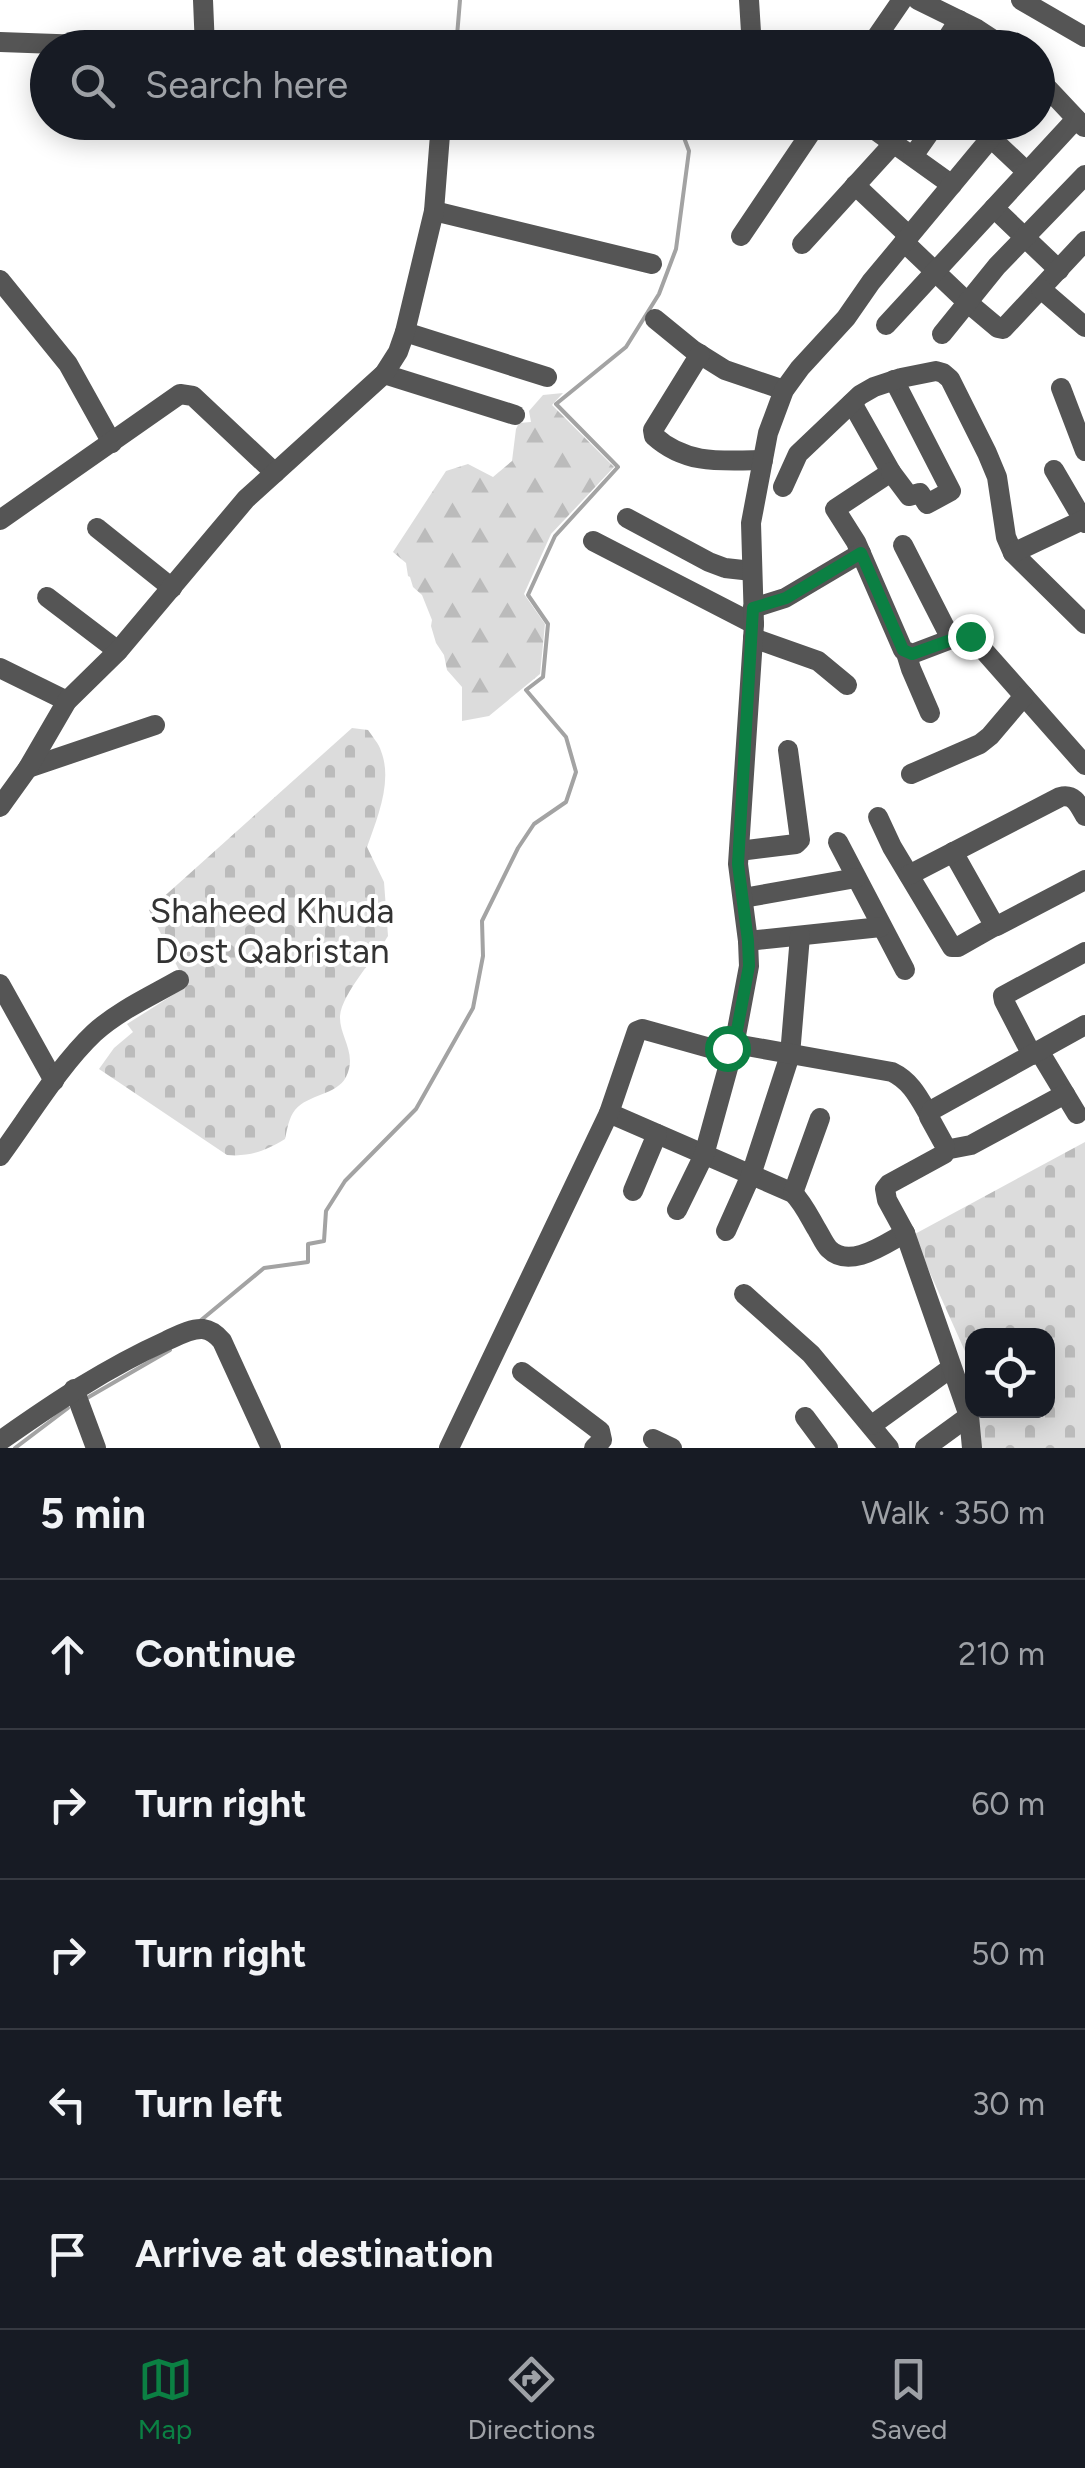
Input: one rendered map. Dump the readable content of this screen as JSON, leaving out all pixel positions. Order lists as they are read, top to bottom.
{
  "parks": ["Shaheed Khuda Dost Qabristan"],
  "page": {
    "search": "Search here",
    "heading": ["5 min", "Walk · 350 m"],
    "list": [
      ["Continue", "210 m"],
      ["Turn right", "60 m"],
      ["Turn right", "50 m"],
      ["Turn left", "30 m"],
      "Arrive at destination"
    ],
    "nav": ["Map", "Directions", "Saved"]
  }
}
